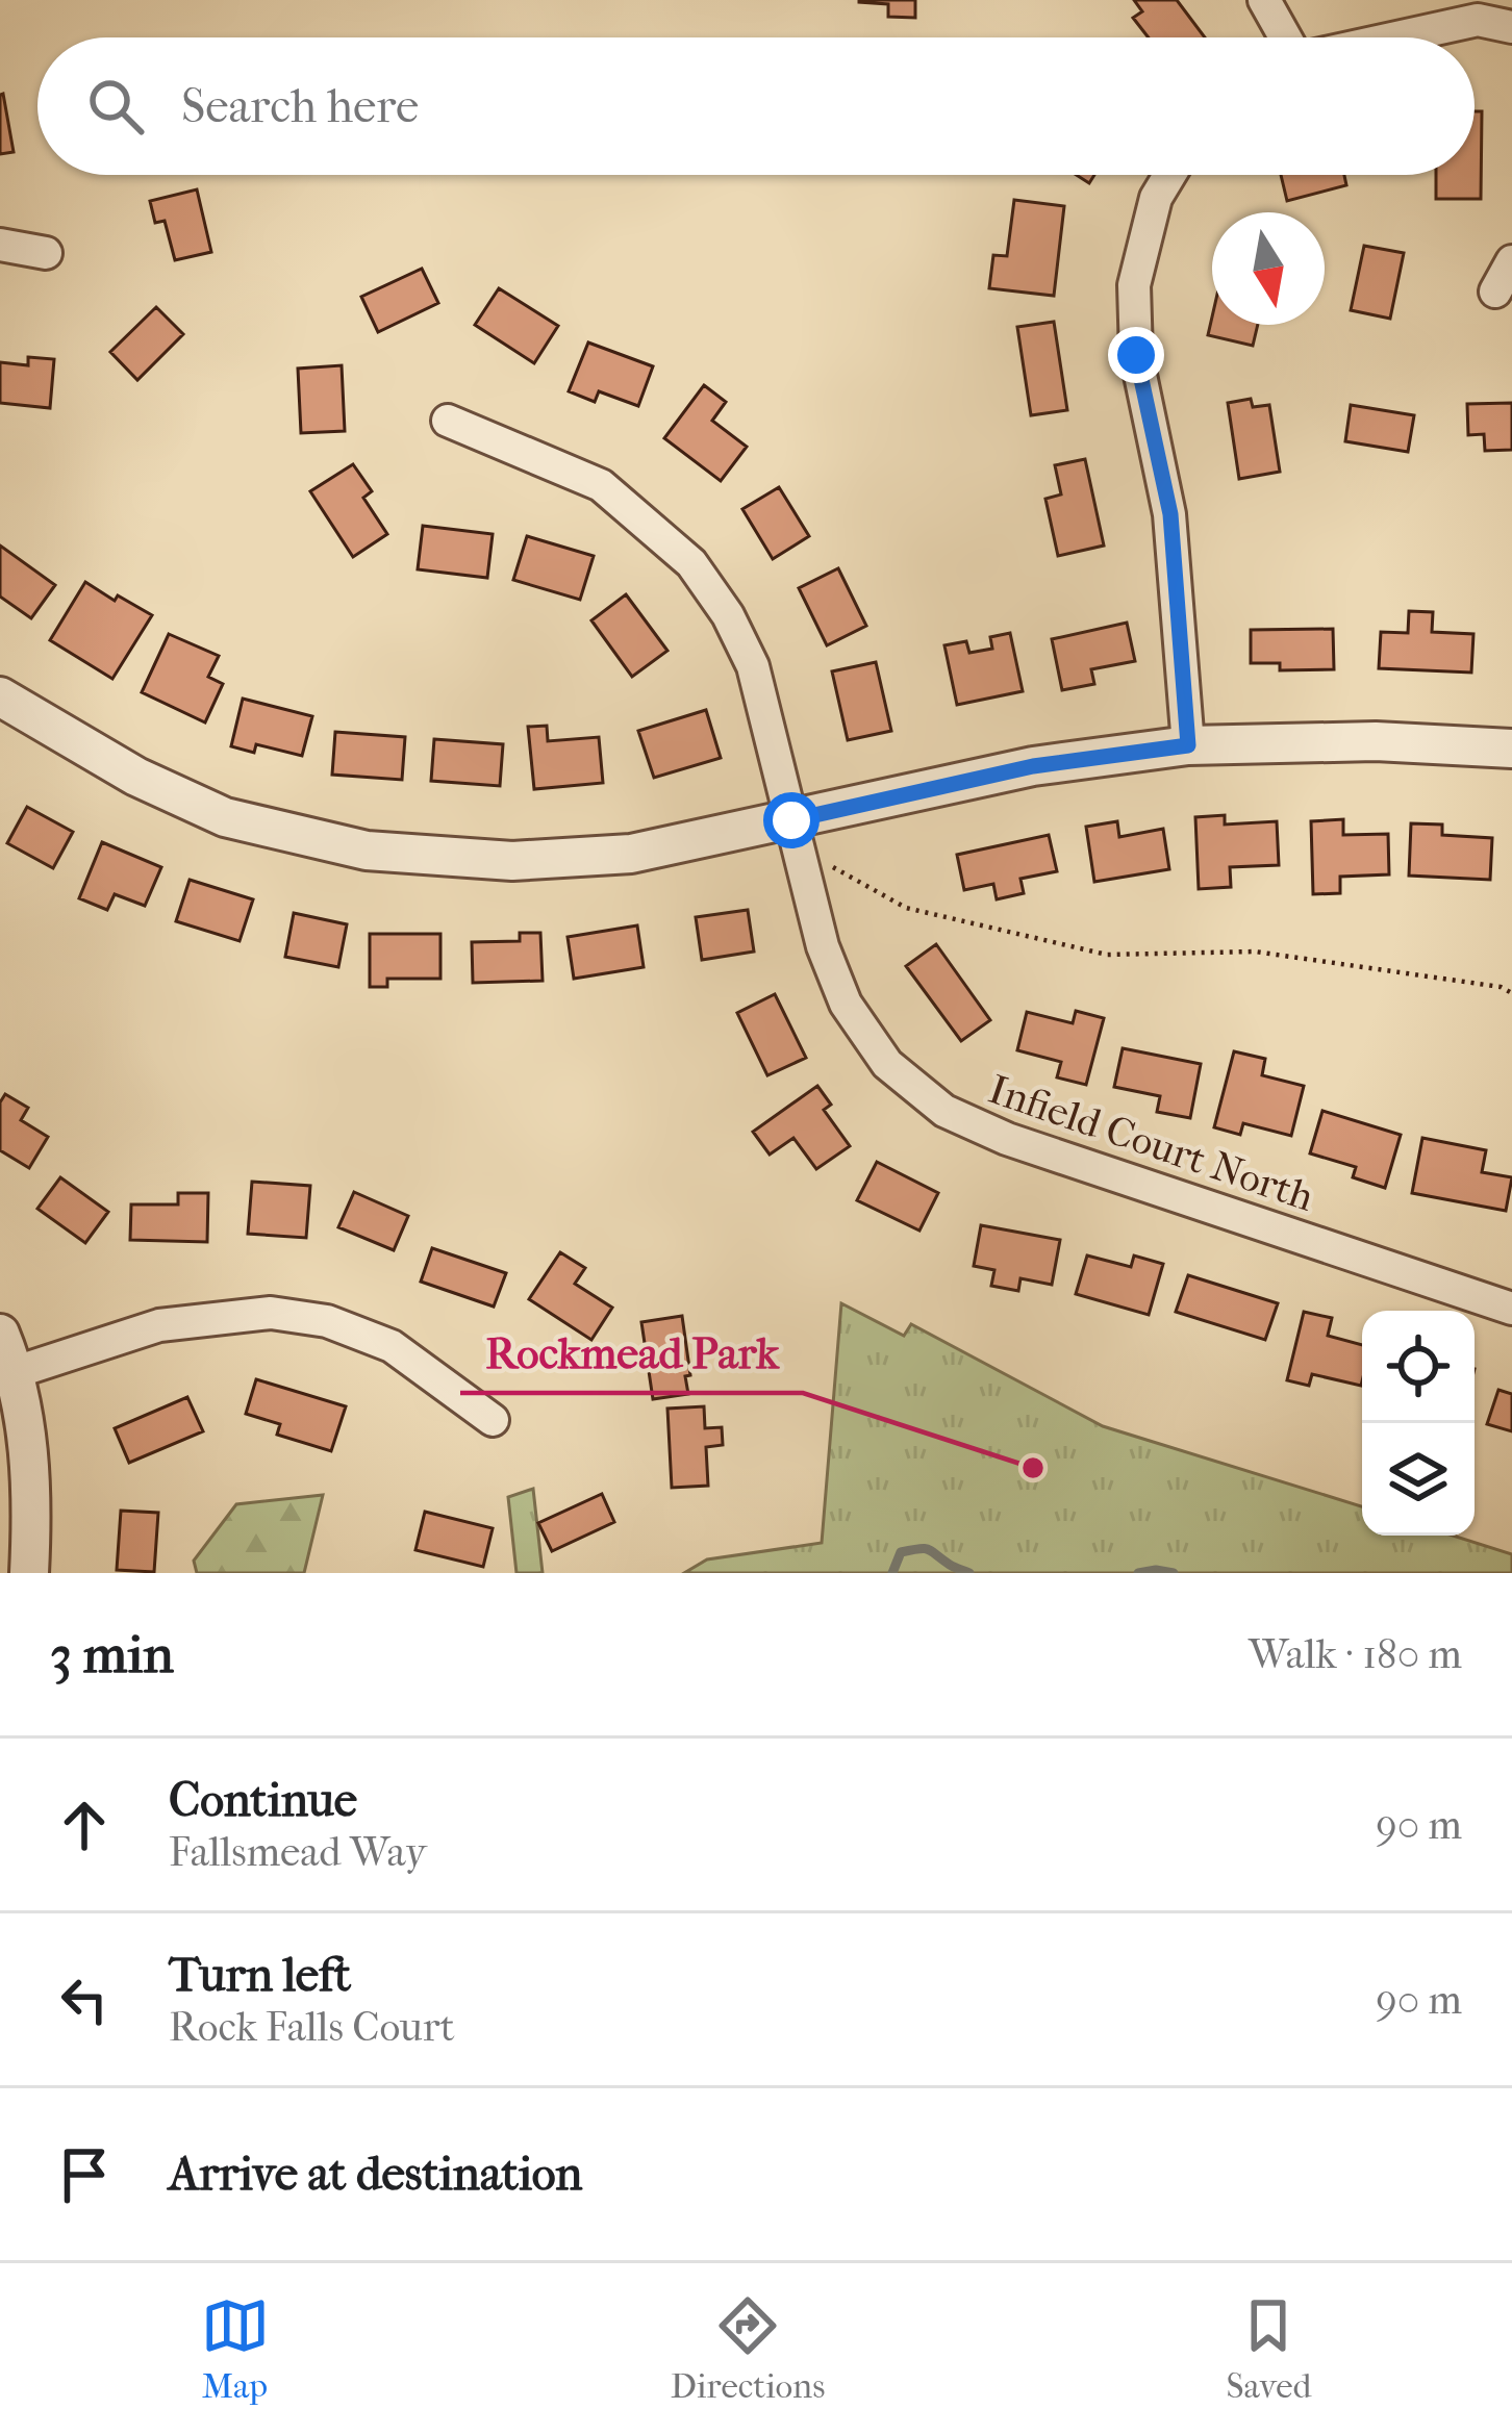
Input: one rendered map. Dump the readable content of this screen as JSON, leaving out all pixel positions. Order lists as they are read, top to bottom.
{
  "streets": {
    "street": ["Infield Court North"]
  },
  "places": ["Rockmead Park"],
  "north": "bottom",
  "page": {
    "search": "Search here",
    "heading": ["3 min", "Walk · 180 m"],
    "list": [
      ["Continue", "Fallsmead Way", "90 m"],
      ["Turn left", "Rock Falls Court", "90 m"],
      "Arrive at destination"
    ],
    "nav": ["Map", "Directions", "Saved"]
  }
}
